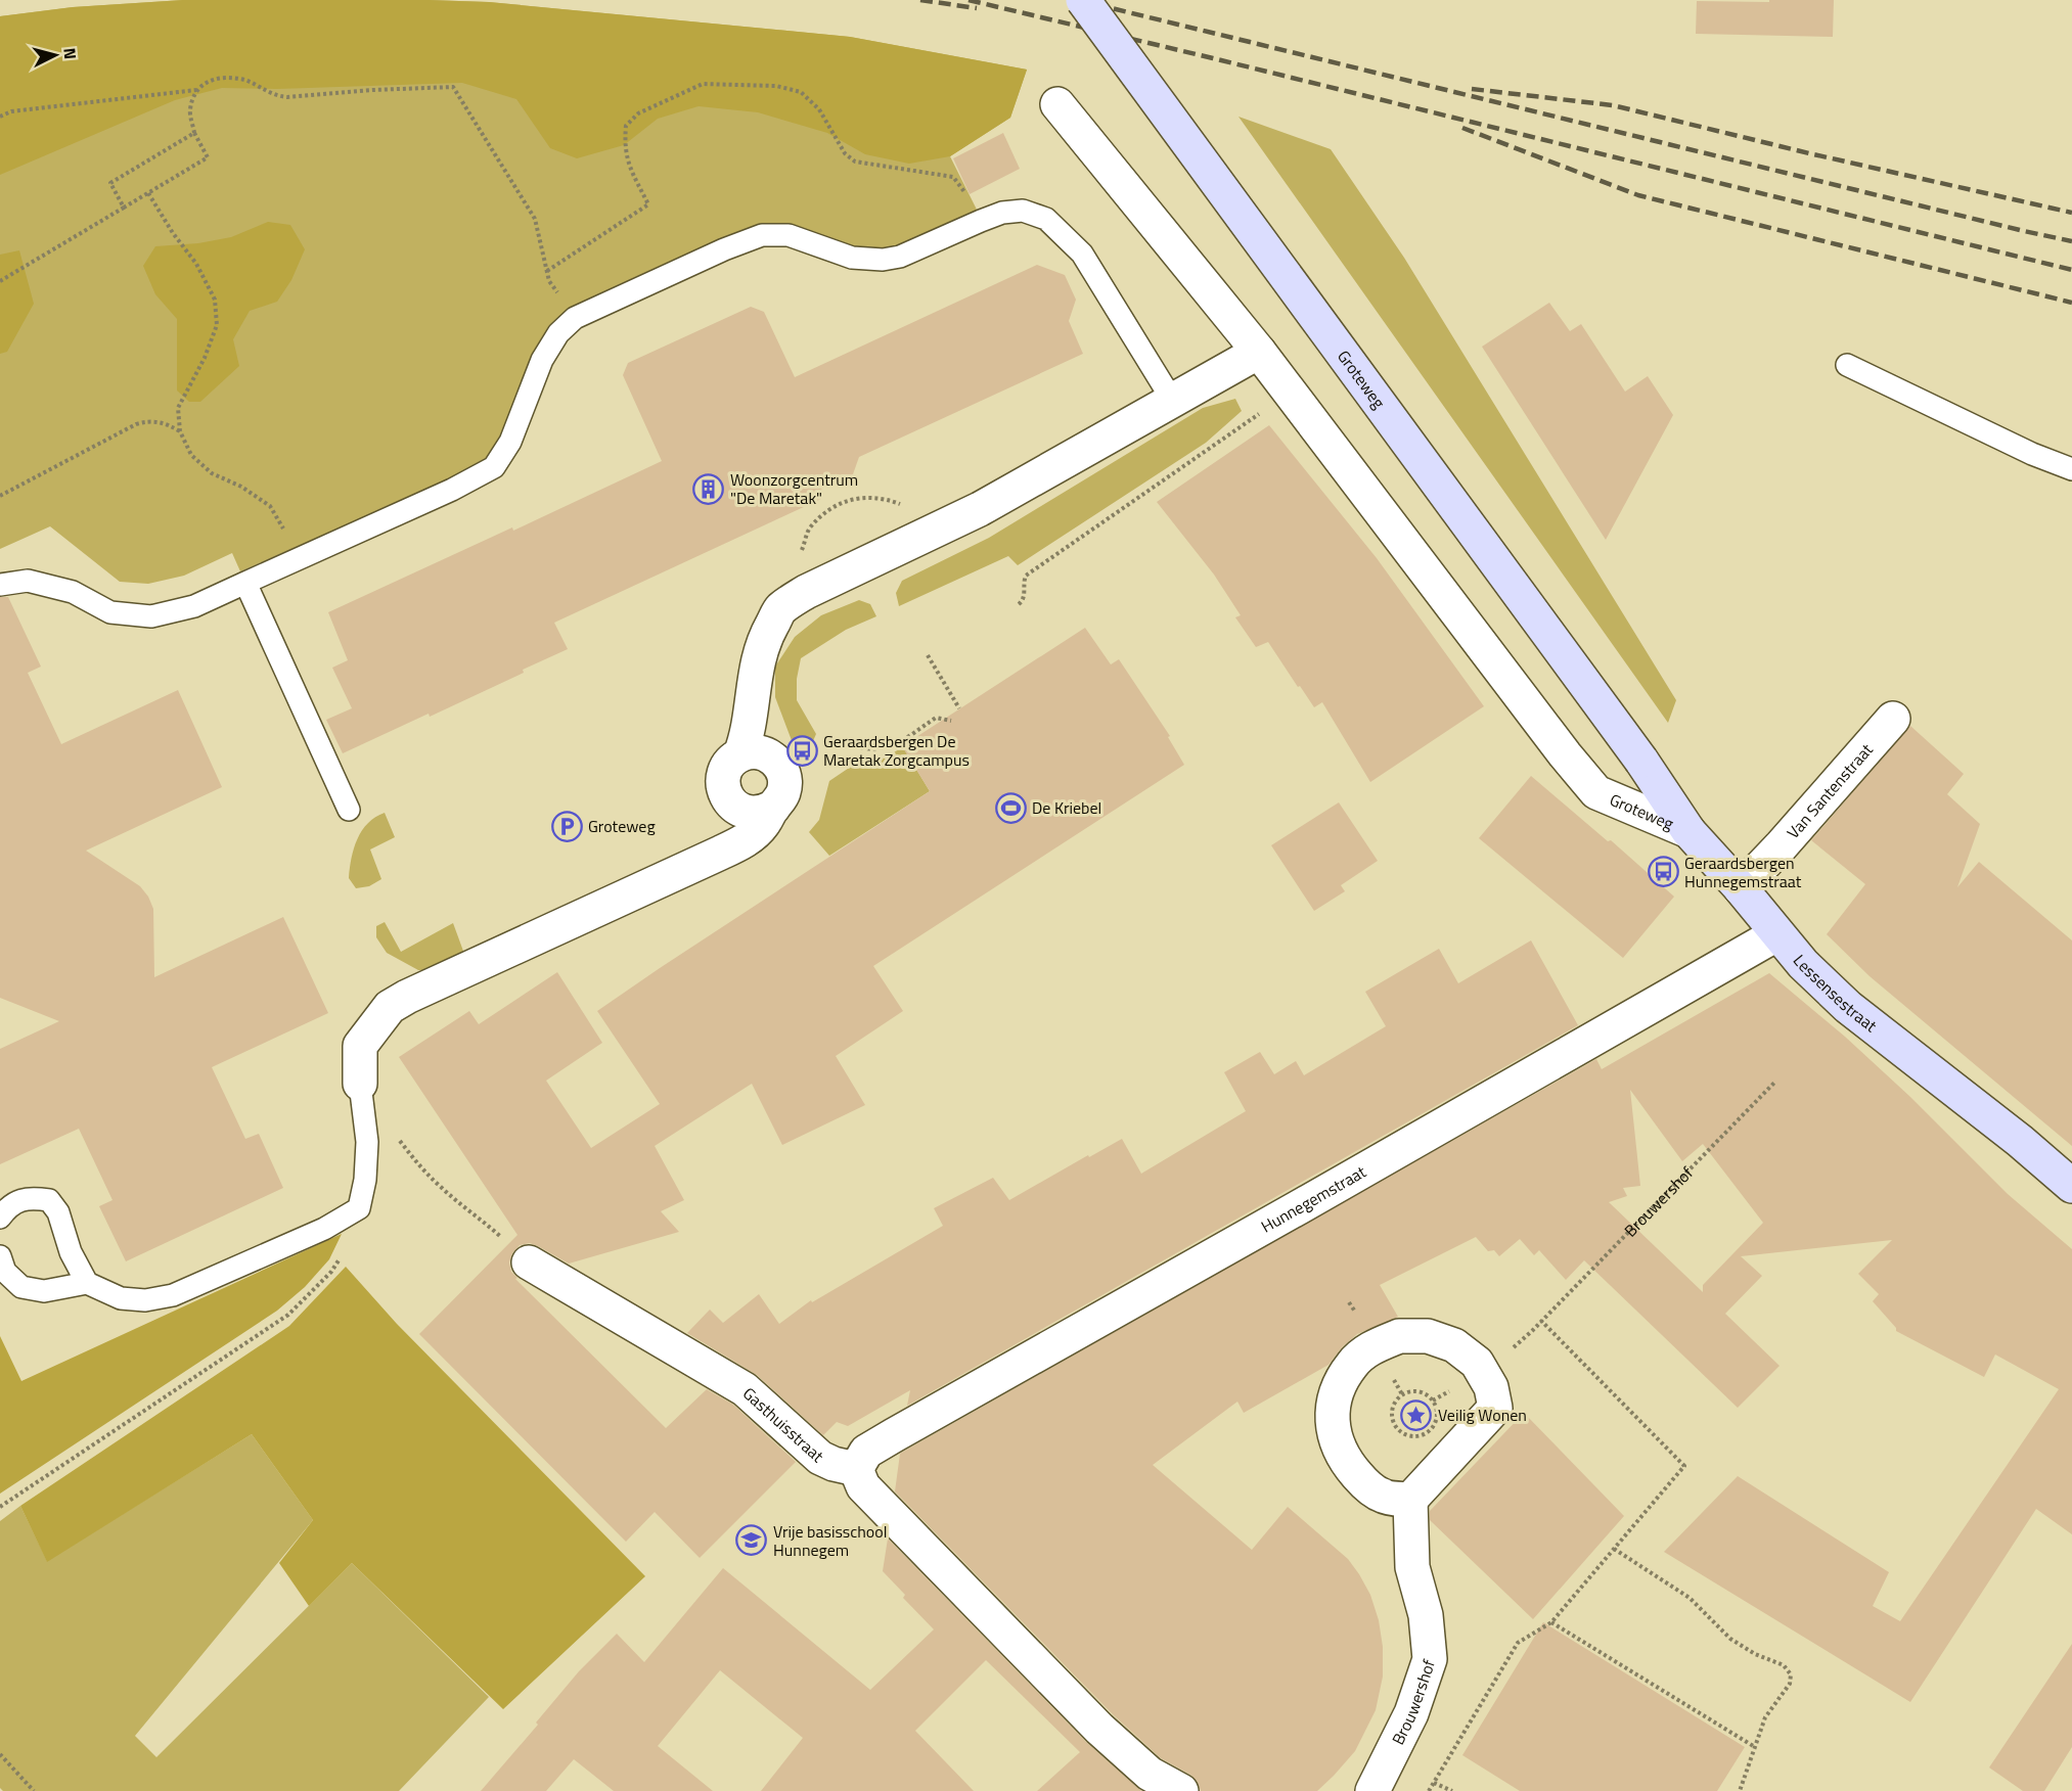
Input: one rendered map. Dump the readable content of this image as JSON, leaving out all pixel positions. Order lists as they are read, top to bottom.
{
  "streets": {
    "main road": ["Groteweg", "Lessensestraat"],
    "street": [
      "Van Santenstraat",
      "Hunnegemstraat",
      "Brouwershof",
      "Gasthuisstraat"
    ]
  },
  "crossings": [
    ["Groteweg", "Lessensestraat"],
    ["Van Santenstraat", "Lessensestraat"],
    ["Lessensestraat", "Hunnegemstraat"],
    ["Hunnegemstraat", "Gasthuisstraat"]
  ],
  "places": {
    "building": ["Woonzorgcentrum \"De Maretak\""],
    "bus stop": ["Geraardsbergen De Maretak Zorgcampus", "Geraardsbergen Hunnegemstraat"],
    "sports": ["De Kriebel"],
    "parking": ["Groteweg"],
    "place": ["Veilig Wonen"],
    "school or university": ["Vrije basisschool Hunnegem"]
  },
  "north": "right"
}
